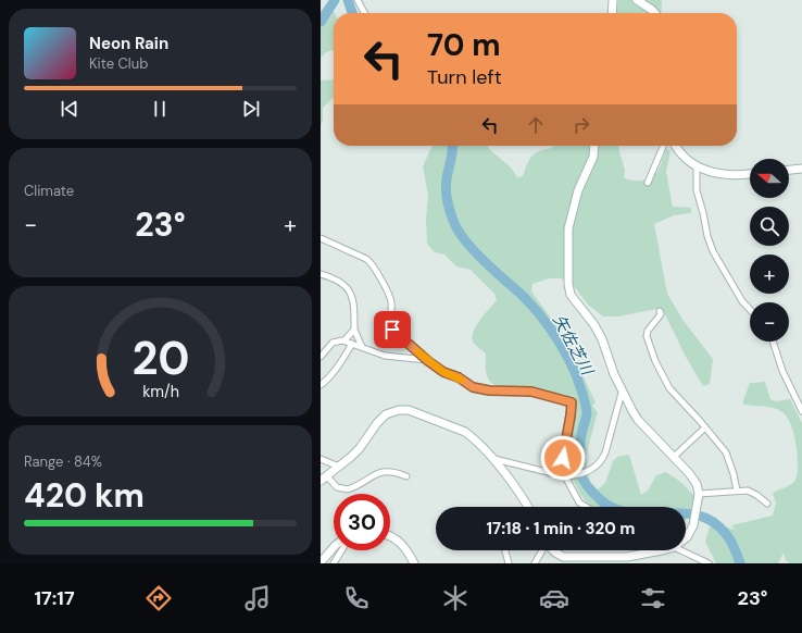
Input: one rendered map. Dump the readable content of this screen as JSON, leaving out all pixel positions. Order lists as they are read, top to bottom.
{
  "water": ["矢佐芝川"],
  "north": "left",
  "page": {
    "turn": ["70 m", "Turn left"],
    "song": ["Neon Rain", "Kite Club"],
    "tile": [
      "Climate",
      ["Range · 84%", "420 km"]
    ],
    "map_buttons": ["+", "−"],
    "heat": ["−", "23°", "+"],
    "limit": "30",
    "trip": "17:18 · 1 min · 320 m",
    "tabs": ["17:17", "23°"],
    "gauge": ["20", "km/h"]
  }
}
